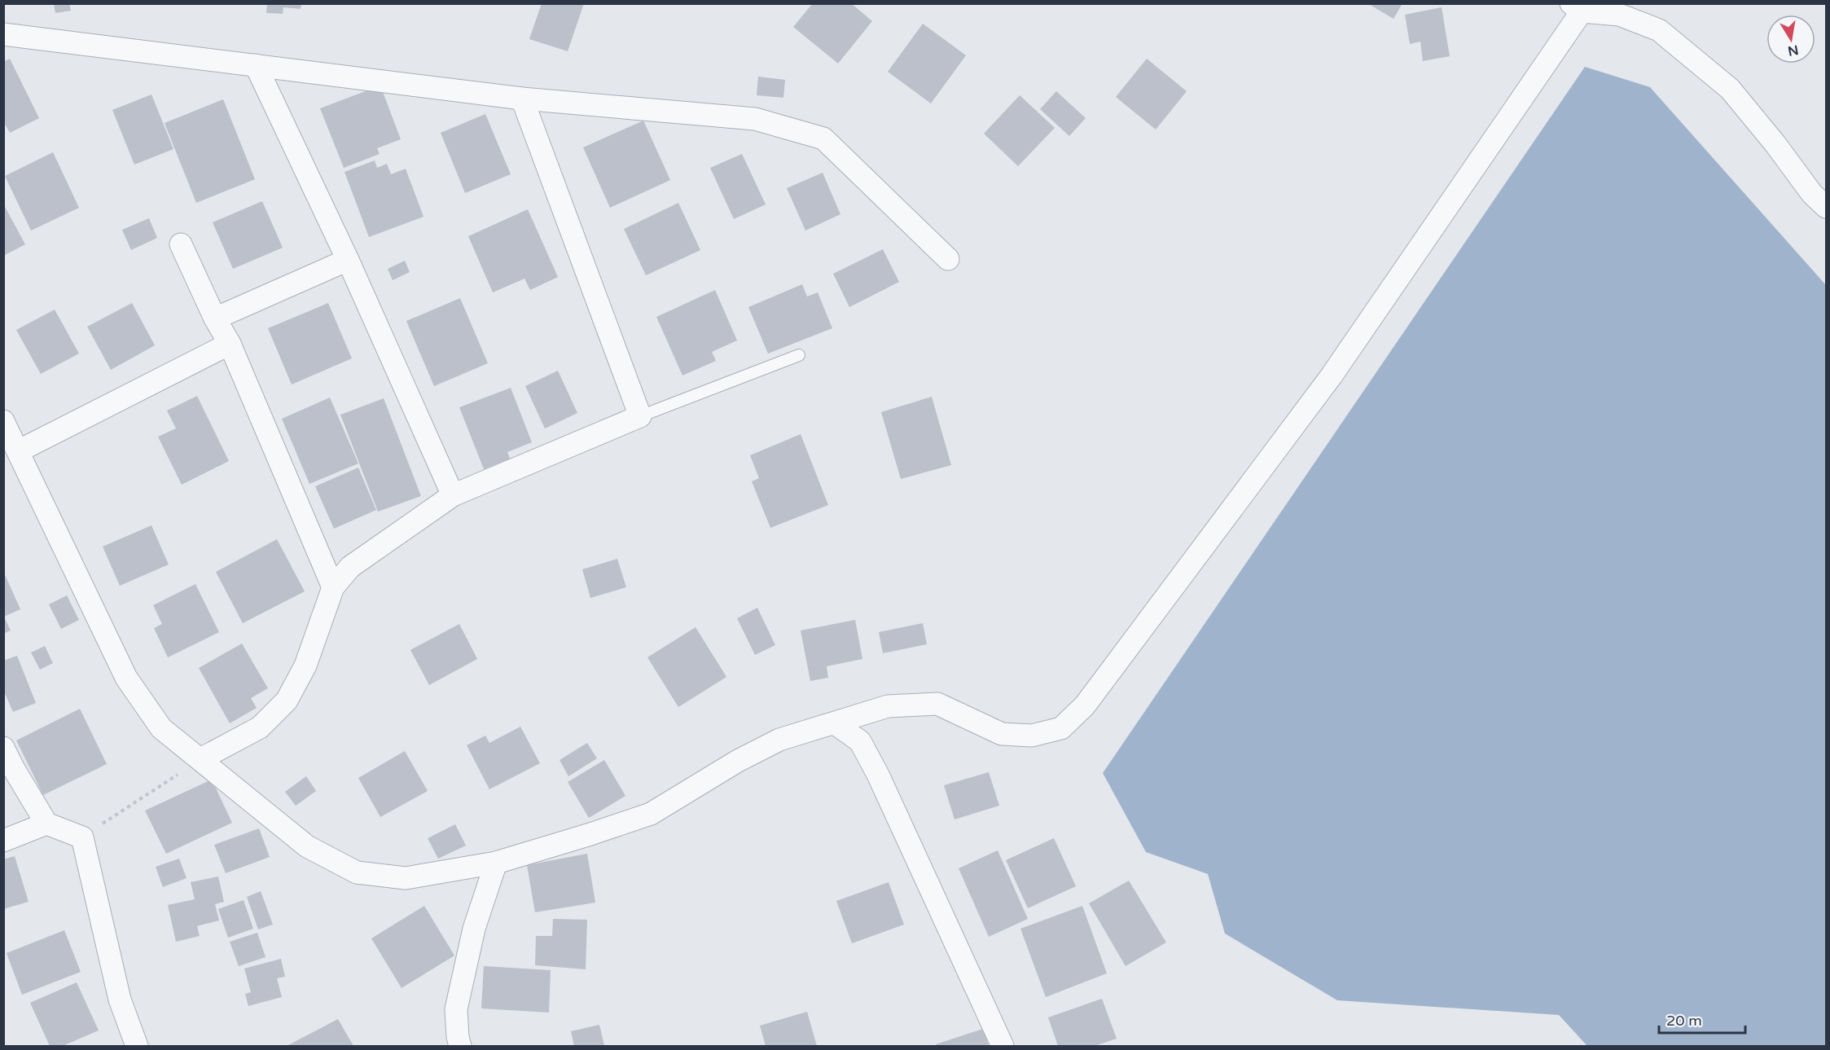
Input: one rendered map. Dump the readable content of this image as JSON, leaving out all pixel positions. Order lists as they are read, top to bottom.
{
  "scale_bar": "20 m",
  "north": "bottom"
}
